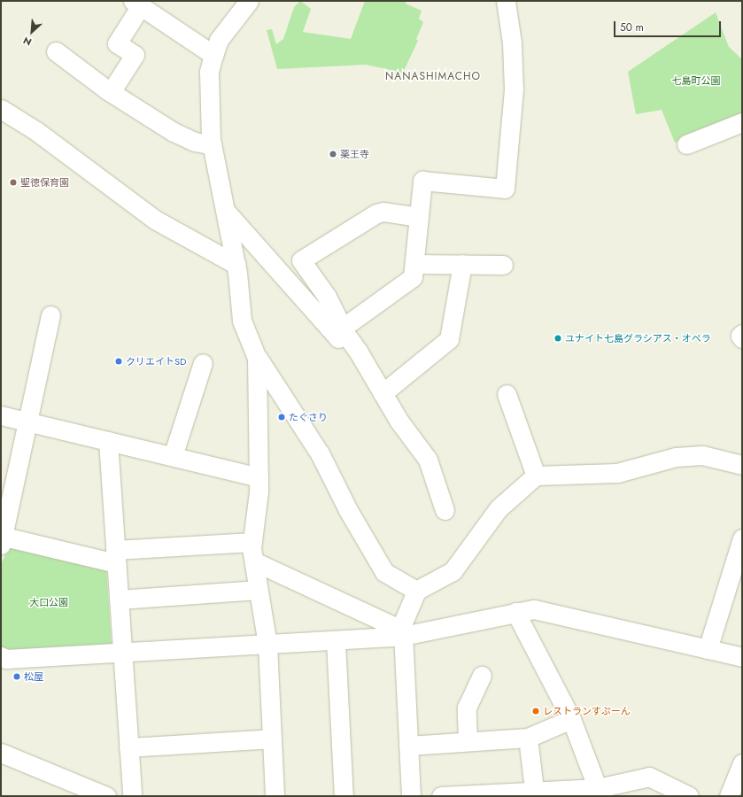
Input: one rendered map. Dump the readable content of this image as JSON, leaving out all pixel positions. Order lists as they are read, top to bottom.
{
  "districts": ["NANASHIMACHO"],
  "parks": ["七島町公園", "大口公園"],
  "places": [
    "薬王寺",
    "聖徳保育園",
    "ユナイト七島グラシアス・オペラ",
    "クリエイトSD",
    "たぐさり",
    "松屋",
    "レストランすぷーん"
  ],
  "scale_bar": "50 m",
  "north": "bottom left"
}
